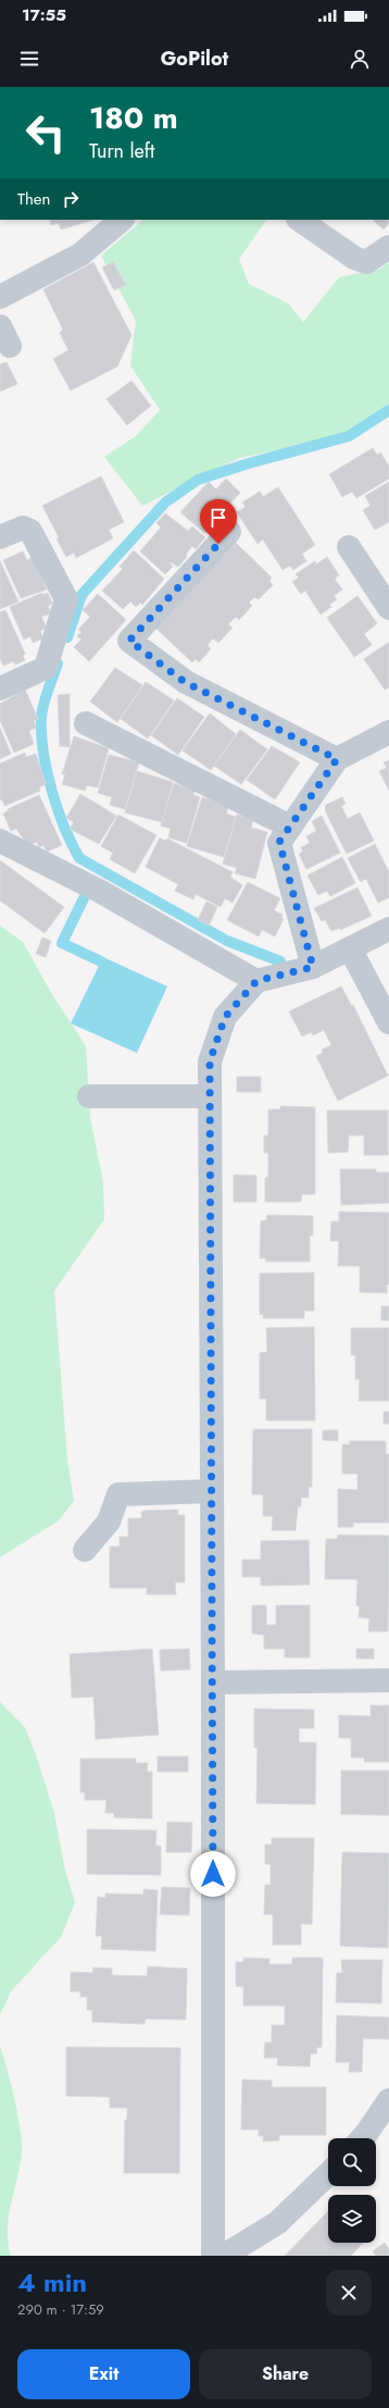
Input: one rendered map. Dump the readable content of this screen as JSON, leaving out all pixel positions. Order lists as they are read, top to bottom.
{
  "page": {
    "status": "17:55",
    "header": "GoPilot",
    "turn": ["180 m", "Turn left"],
    "then": "Then",
    "heading": ["4 min", "290 m · 17:59"],
    "buttons": ["Exit", "Share"]
  }
}
